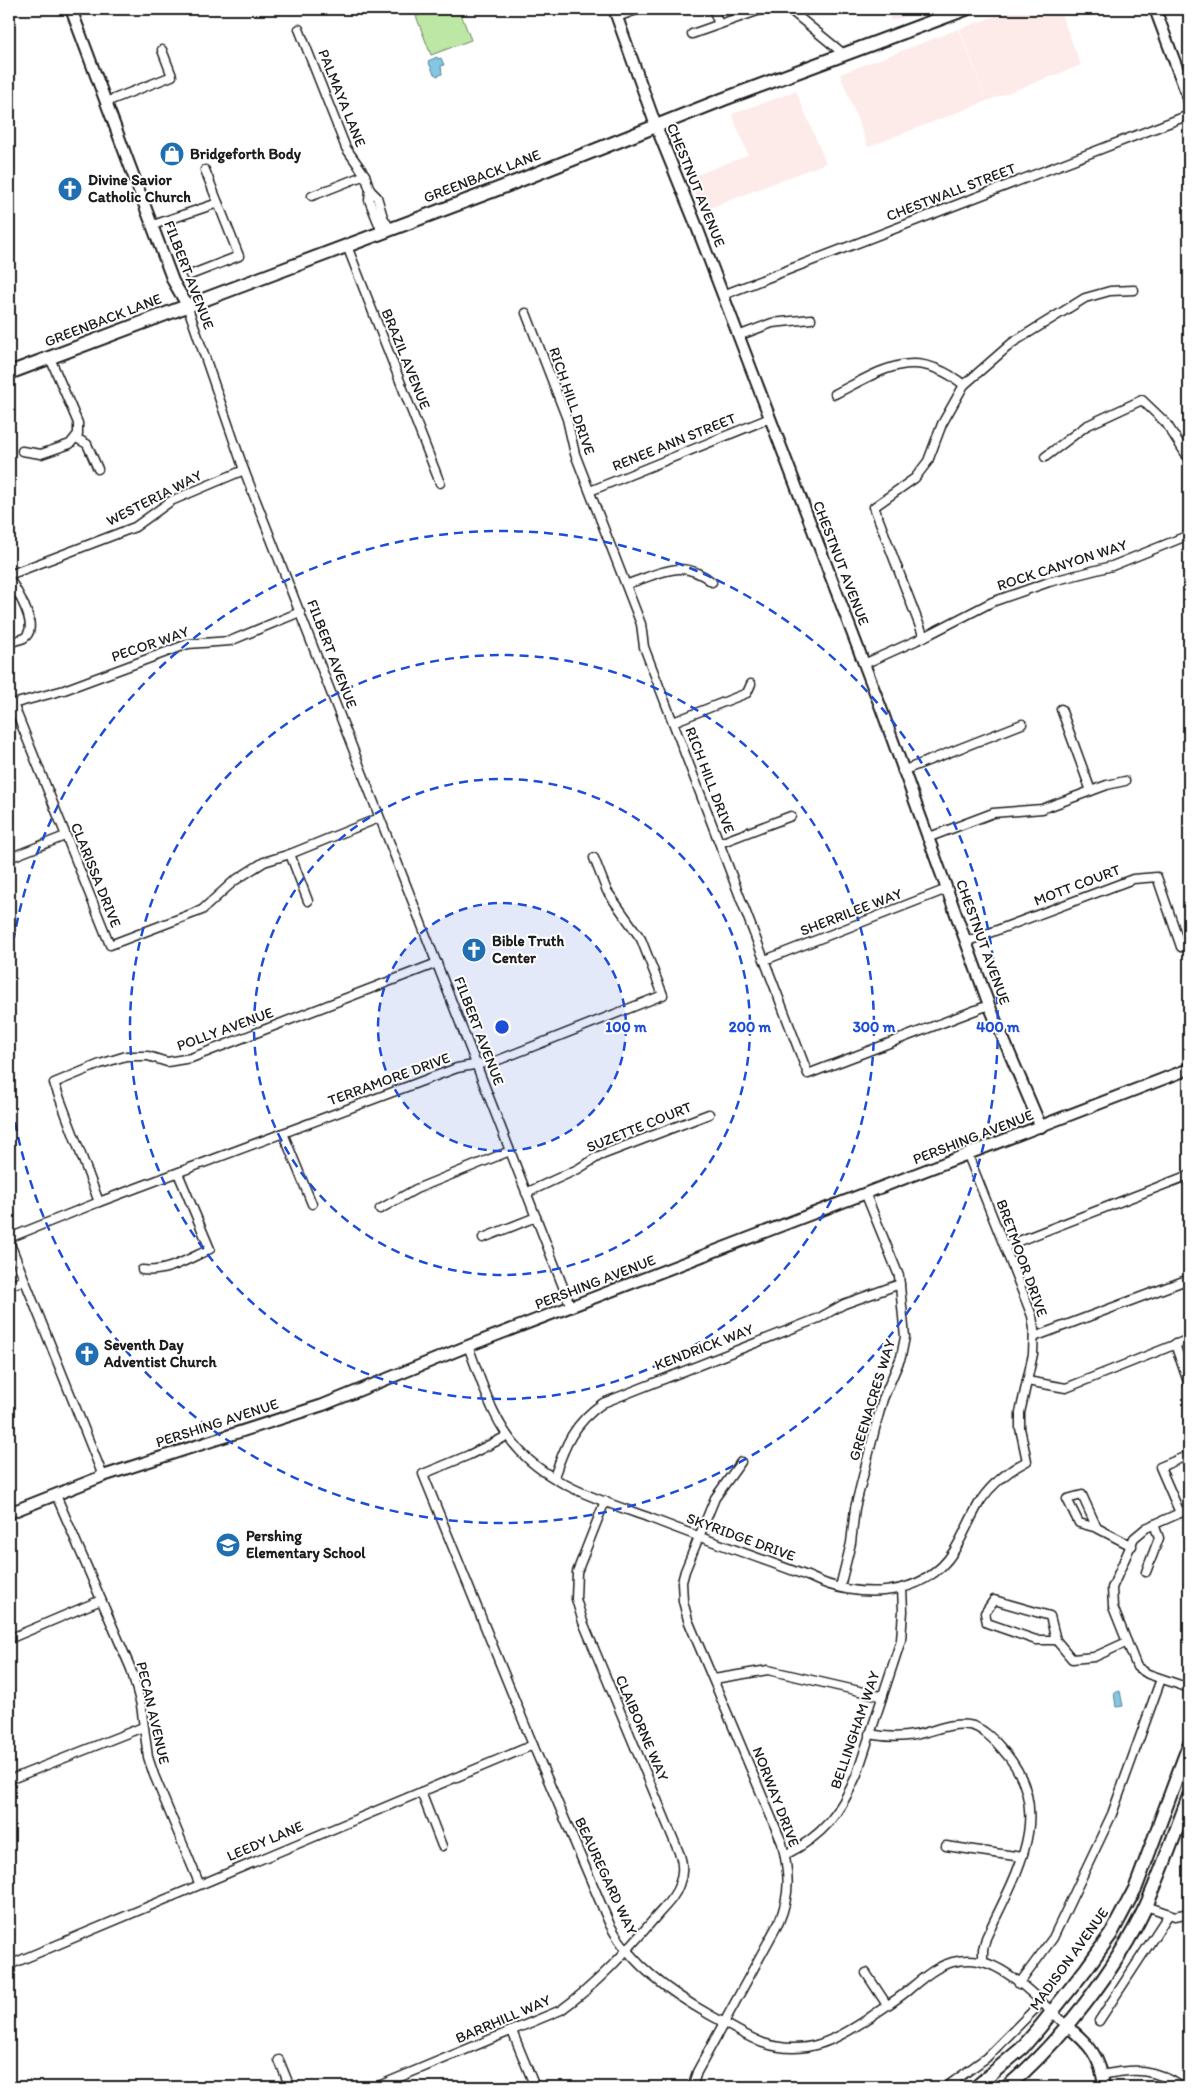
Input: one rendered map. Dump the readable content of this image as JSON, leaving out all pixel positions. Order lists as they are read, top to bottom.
{
  "streets": {
    "main road": ["GREENBACK LANE", "MADISON AVENUE"],
    "street": [
      "PALMAYA LANE",
      "CHESTNUT AVENUE",
      "CHESTWALL STREET",
      "FILBERT AVENUE",
      "BRAZIL AVENUE",
      "RICH HILL DRIVE",
      "RENEE ANN STREET",
      "WESTERIA WAY",
      "ROCK CANYON WAY",
      "PECOR WAY",
      "CLARISSA DRIVE",
      "MOTT COURT",
      "SHERRILEE WAY",
      "POLLY AVENUE",
      "TERRAMORE DRIVE",
      "SUZETTE COURT",
      "PERSHING AVENUE",
      "BRETMOOR DRIVE",
      "KENDRICK WAY",
      "GREENACRES WAY",
      "SKYRIDGE DRIVE",
      "PECAN AVENUE",
      "CLAIBORNE WAY",
      "BELLINGHAM WAY",
      "NORWAY DRIVE",
      "LEEDY LANE",
      "BEAUREGARD WAY",
      "BARRHILL WAY"
    ]
  },
  "crossings": [
    ["PALMAYA LANE", "GREENBACK LANE"],
    ["GREENBACK LANE", "CHESTNUT AVENUE"],
    ["GREENBACK LANE", "FILBERT AVENUE"],
    ["GREENBACK LANE", "BRAZIL AVENUE"],
    ["CHESTNUT AVENUE", "CHESTWALL STREET"],
    ["CHESTNUT AVENUE", "RICH HILL DRIVE"],
    ["CHESTNUT AVENUE", "RENEE ANN STREET"],
    ["CHESTNUT AVENUE", "ROCK CANYON WAY"],
    ["CHESTNUT AVENUE", "MOTT COURT"],
    ["CHESTNUT AVENUE", "SHERRILEE WAY"],
    ["CHESTNUT AVENUE", "PERSHING AVENUE"],
    ["FILBERT AVENUE", "WESTERIA WAY"],
    ["FILBERT AVENUE", "PECOR WAY"],
    ["FILBERT AVENUE", "CLARISSA DRIVE"],
    ["FILBERT AVENUE", "POLLY AVENUE"],
    ["FILBERT AVENUE", "TERRAMORE DRIVE"],
    ["FILBERT AVENUE", "SUZETTE COURT"],
    ["FILBERT AVENUE", "PERSHING AVENUE"],
    ["RICH HILL DRIVE", "RENEE ANN STREET"],
    ["RICH HILL DRIVE", "SHERRILEE WAY"],
    ["PECOR WAY", "CLARISSA DRIVE"],
    ["POLLY AVENUE", "TERRAMORE DRIVE"],
    ["PERSHING AVENUE", "BRETMOOR DRIVE"],
    ["PERSHING AVENUE", "GREENACRES WAY"],
    ["PERSHING AVENUE", "SKYRIDGE DRIVE"],
    ["PERSHING AVENUE", "PECAN AVENUE"],
    ["BRETMOOR DRIVE", "SKYRIDGE DRIVE"],
    ["KENDRICK WAY", "GREENACRES WAY"],
    ["KENDRICK WAY", "SKYRIDGE DRIVE"],
    ["GREENACRES WAY", "SKYRIDGE DRIVE"],
    ["SKYRIDGE DRIVE", "CLAIBORNE WAY"],
    ["SKYRIDGE DRIVE", "BELLINGHAM WAY"],
    ["SKYRIDGE DRIVE", "NORWAY DRIVE"],
    ["SKYRIDGE DRIVE", "BEAUREGARD WAY"],
    ["PECAN AVENUE", "LEEDY LANE"],
    ["CLAIBORNE WAY", "BEAUREGARD WAY"],
    ["CLAIBORNE WAY", "BARRHILL WAY"],
    ["BELLINGHAM WAY", "NORWAY DRIVE"],
    ["NORWAY DRIVE", "BEAUREGARD WAY"],
    ["LEEDY LANE", "BEAUREGARD WAY"],
    ["BEAUREGARD WAY", "MADISON AVENUE"],
    ["BEAUREGARD WAY", "BARRHILL WAY"]
  ],
  "places": {
    "shop": ["Bridgeforth Body"],
    "church": ["Divine Savior Catholic Church", "Bible Truth Center", "Seventh Day Adventist Church"],
    "school or university": ["Pershing Elementary School"]
  },
  "rings": [
    "100 m",
    "200 m",
    "300 m",
    "400 m"
  ]
}
